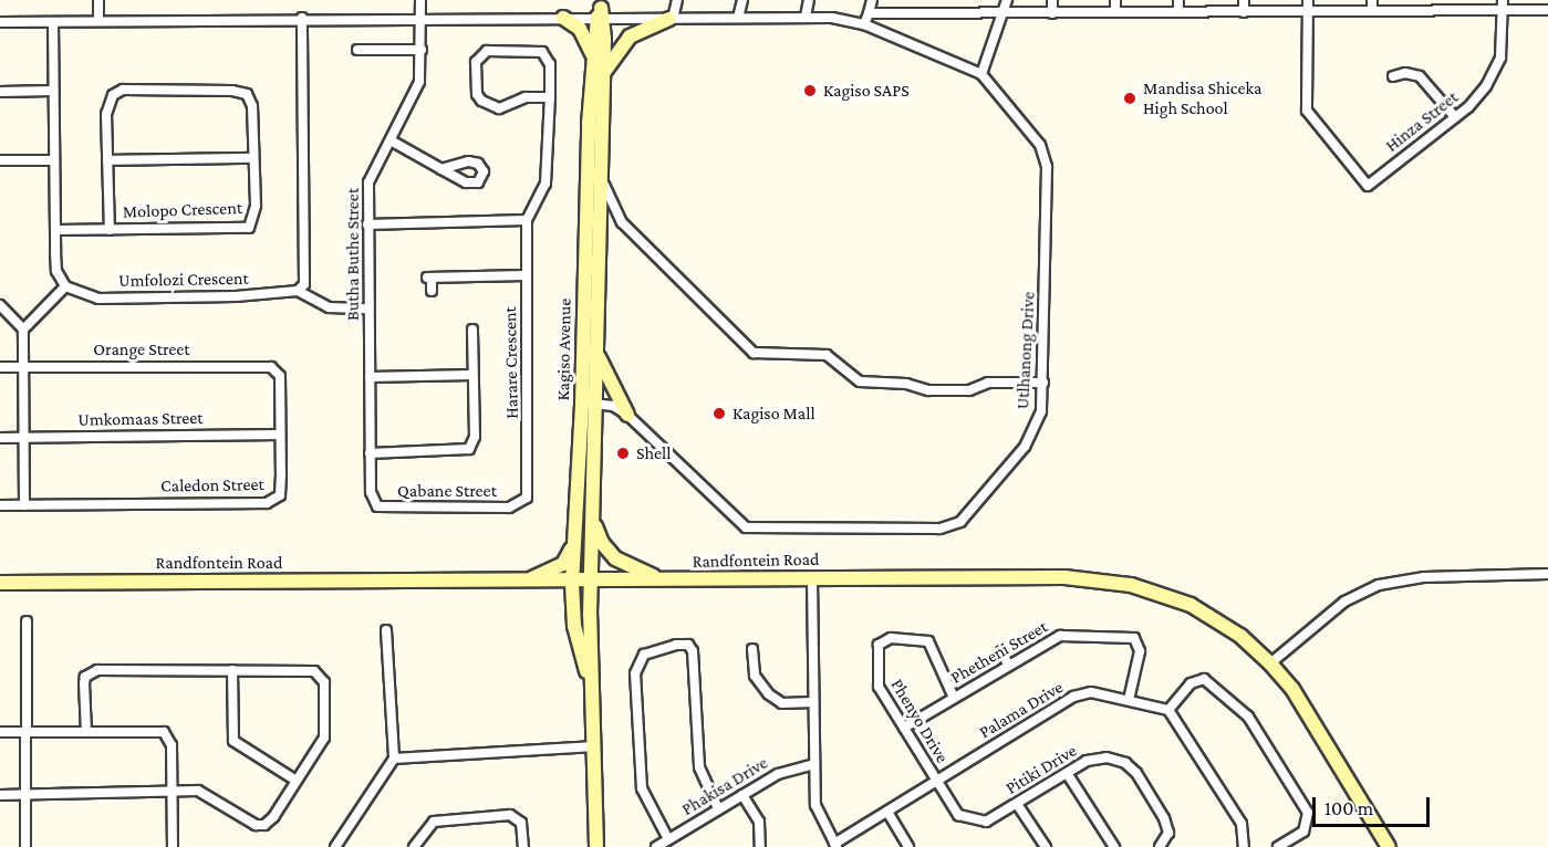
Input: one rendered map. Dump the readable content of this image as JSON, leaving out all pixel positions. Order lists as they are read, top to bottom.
{
  "streets": {
    "street": [
      "Hinza Street",
      "Molopo Crescent",
      "Butha Buthe Street",
      "Umfolozi Crescent",
      "Orange Street",
      "Kagiso Avenue",
      "Utlhanong Drive",
      "Harare Crescent",
      "Umkomaas Street",
      "Caledon Street",
      "Qabane Street",
      "Randfontein Road",
      "Phetheni Street",
      "Palama Drive",
      "Phenyo Drive",
      "Pitiki Drive",
      "Phakisa Drive"
    ]
  },
  "crossings": [
    ["Butha Buthe Street", "Utlhanong Drive"],
    ["Butha Buthe Street", "Qabane Street"],
    ["Orange Street", "Caledon Street"],
    ["Kagiso Avenue", "Utlhanong Drive"],
    ["Kagiso Avenue", "Randfontein Road"],
    ["Harare Crescent", "Qabane Street"],
    ["Umkomaas Street", "Caledon Street"],
    ["Randfontein Road", "Palama Drive"],
    ["Phetheni Street", "Palama Drive"],
    ["Phetheni Street", "Phenyo Drive"],
    ["Palama Drive", "Phenyo Drive"],
    ["Palama Drive", "Phakisa Drive"],
    ["Phenyo Drive", "Pitiki Drive"]
  ],
  "places": [
    "Kagiso SAPS",
    "Mandisa Shiceka High School",
    "Kagiso Mall",
    "Shell"
  ],
  "scale_bar": "100 m"
}
